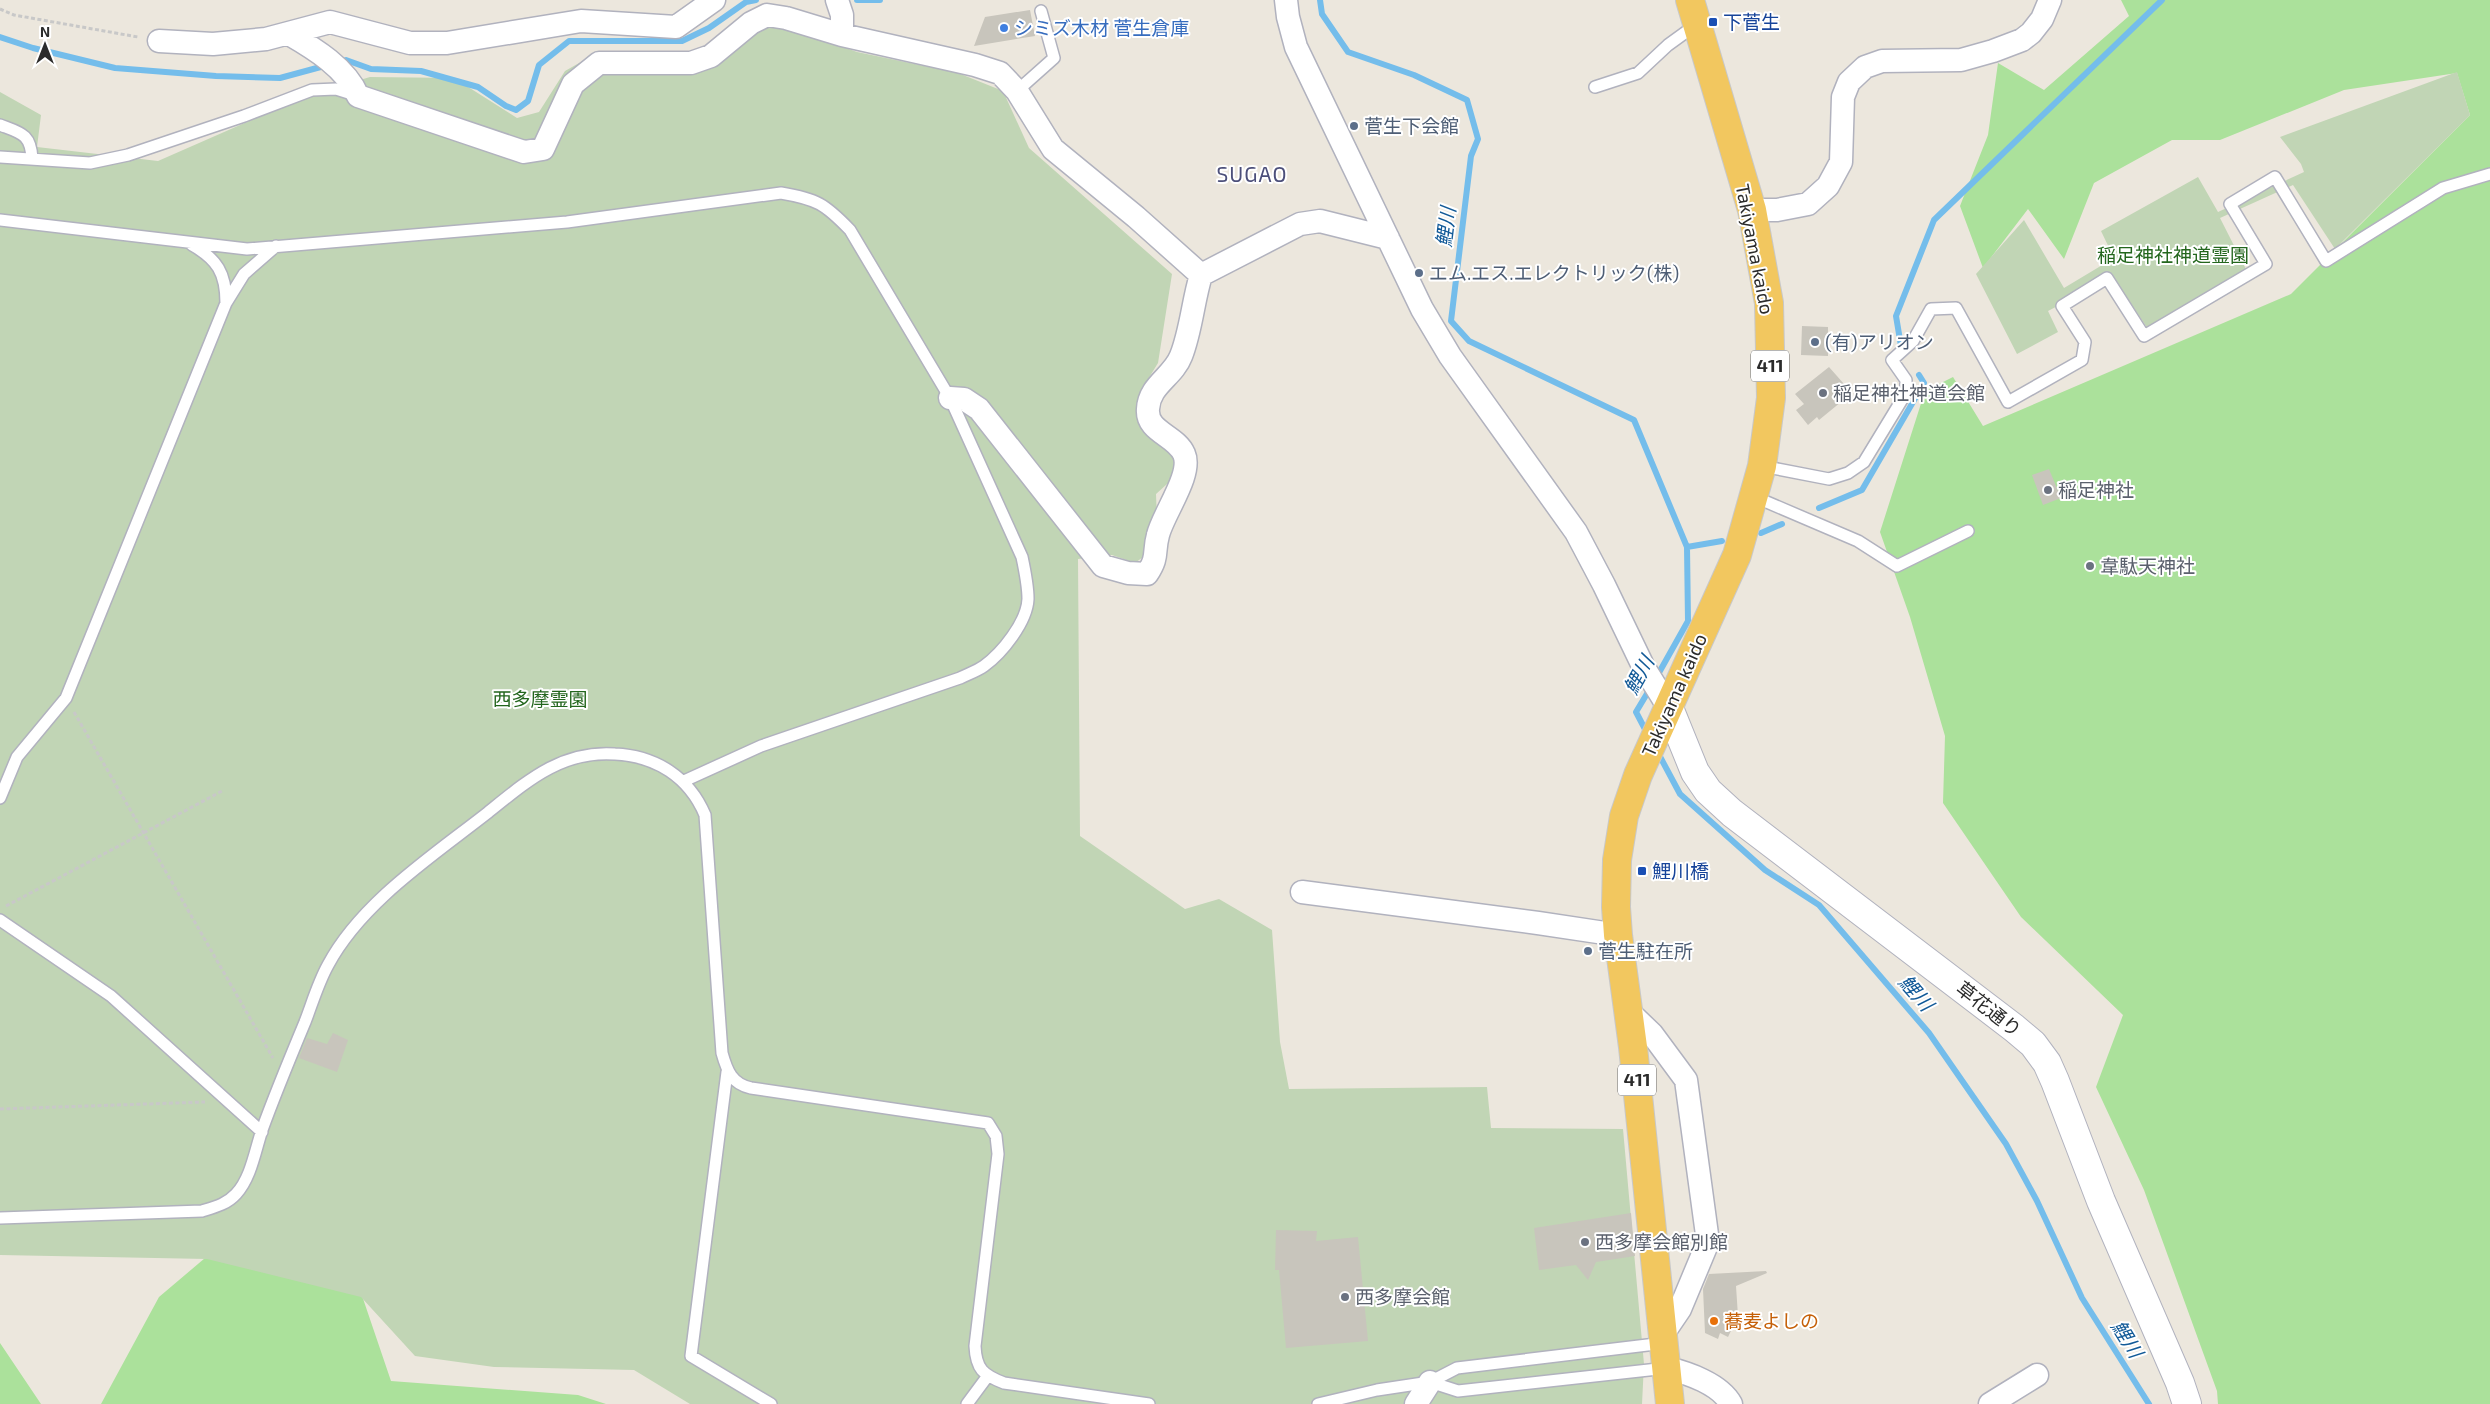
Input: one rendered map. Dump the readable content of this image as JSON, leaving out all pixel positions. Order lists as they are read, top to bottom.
{
  "streets": {
    "highway": ["Takiyama kaido", "411"],
    "street": ["草花通り"]
  },
  "crossings": [
    ["Takiyama kaido", "草花通り"]
  ],
  "districts": ["SUGAO"],
  "water": ["鯉川"],
  "parks": ["稲足神社神道霊園", "西多摩霊園"],
  "places": {
    "transit": ["下菅生", "鯉川橋"],
    "other": [
      "シミズ木材 菅生倉庫",
      "菅生下会館",
      "エム.エス.エレクトリック(株)",
      "(有)アリオン",
      "稲足神社神道会館",
      "稲足神社",
      "韋駄天神社",
      "菅生駐在所",
      "西多摩会館別館",
      "西多摩会館",
      "蕎麦よしの"
    ]
  },
  "north": "top"
}
